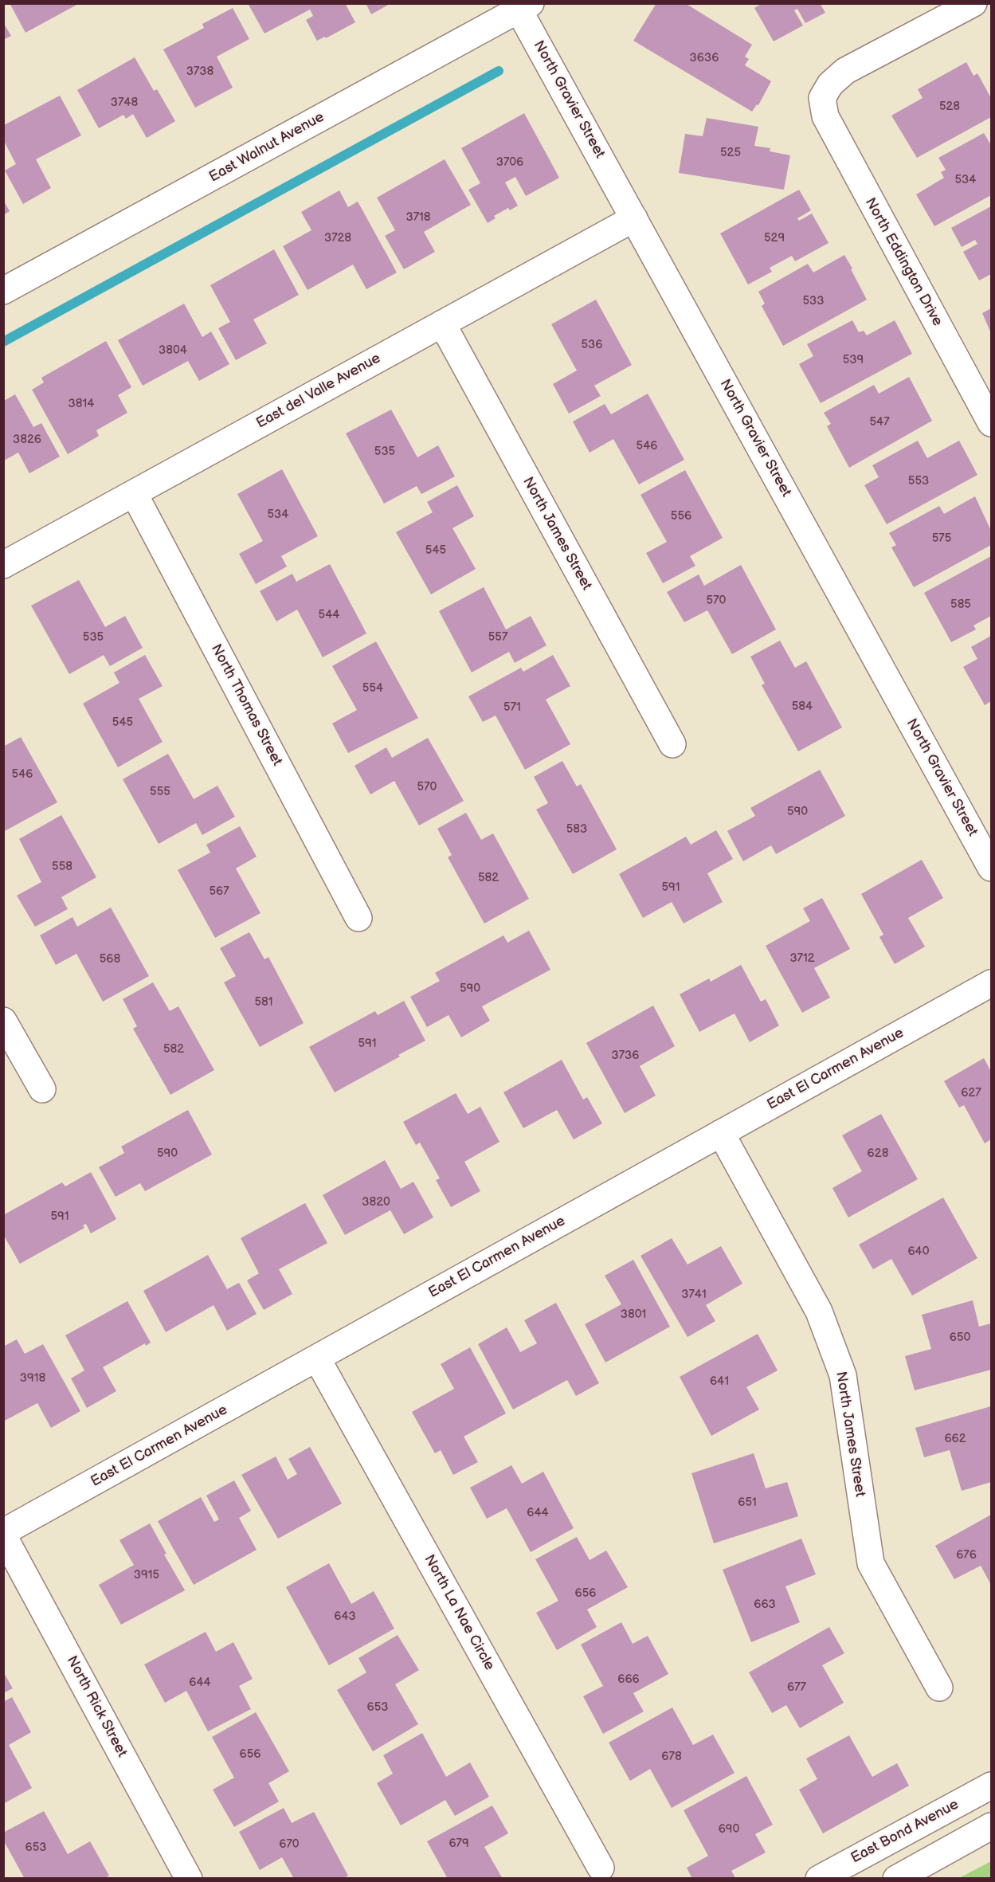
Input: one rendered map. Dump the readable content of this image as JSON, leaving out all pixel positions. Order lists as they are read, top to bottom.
{
  "streets": {
    "street": [
      "North Gravier Street",
      "East Walnut Avenue",
      "North Eddington Drive",
      "East del Valle Avenue",
      "North James Street",
      "North Thomas Street",
      "East El Carmen Avenue",
      "North La Nae Circle",
      "North Rick Street",
      "East Bond Avenue"
    ]
  },
  "crossings": [
    ["North Gravier Street", "East Walnut Avenue"],
    ["North Gravier Street", "East del Valle Avenue"],
    ["East del Valle Avenue", "North James Street"],
    ["East del Valle Avenue", "North Thomas Street"],
    ["North James Street", "East El Carmen Avenue"],
    ["East El Carmen Avenue", "North La Nae Circle"],
    ["East El Carmen Avenue", "North Rick Street"]
  ],
  "house_numbers": [
    "3636",
    "3738",
    "3748",
    "528",
    "525",
    "3706",
    "534",
    "3718",
    "3728",
    "529",
    "533",
    "536",
    "3804",
    "539",
    "3814",
    "547",
    "3826",
    "546",
    "535",
    "553",
    "534",
    "556",
    "575",
    "545",
    "570",
    "585",
    "544",
    "535",
    "557",
    "554",
    "584",
    "571",
    "545",
    "546",
    "570",
    "555",
    "590",
    "583",
    "558",
    "582",
    "591",
    "567",
    "3712",
    "568",
    "590",
    "581",
    "591",
    "582",
    "3736",
    "627",
    "590",
    "628",
    "3820",
    "591",
    "640",
    "3741",
    "3801",
    "650",
    "3918",
    "641",
    "662",
    "651",
    "644",
    "676",
    "3915",
    "656",
    "663",
    "643",
    "666",
    "644",
    "677",
    "653",
    "656",
    "678",
    "690",
    "679",
    "670",
    "653"
  ]
}
